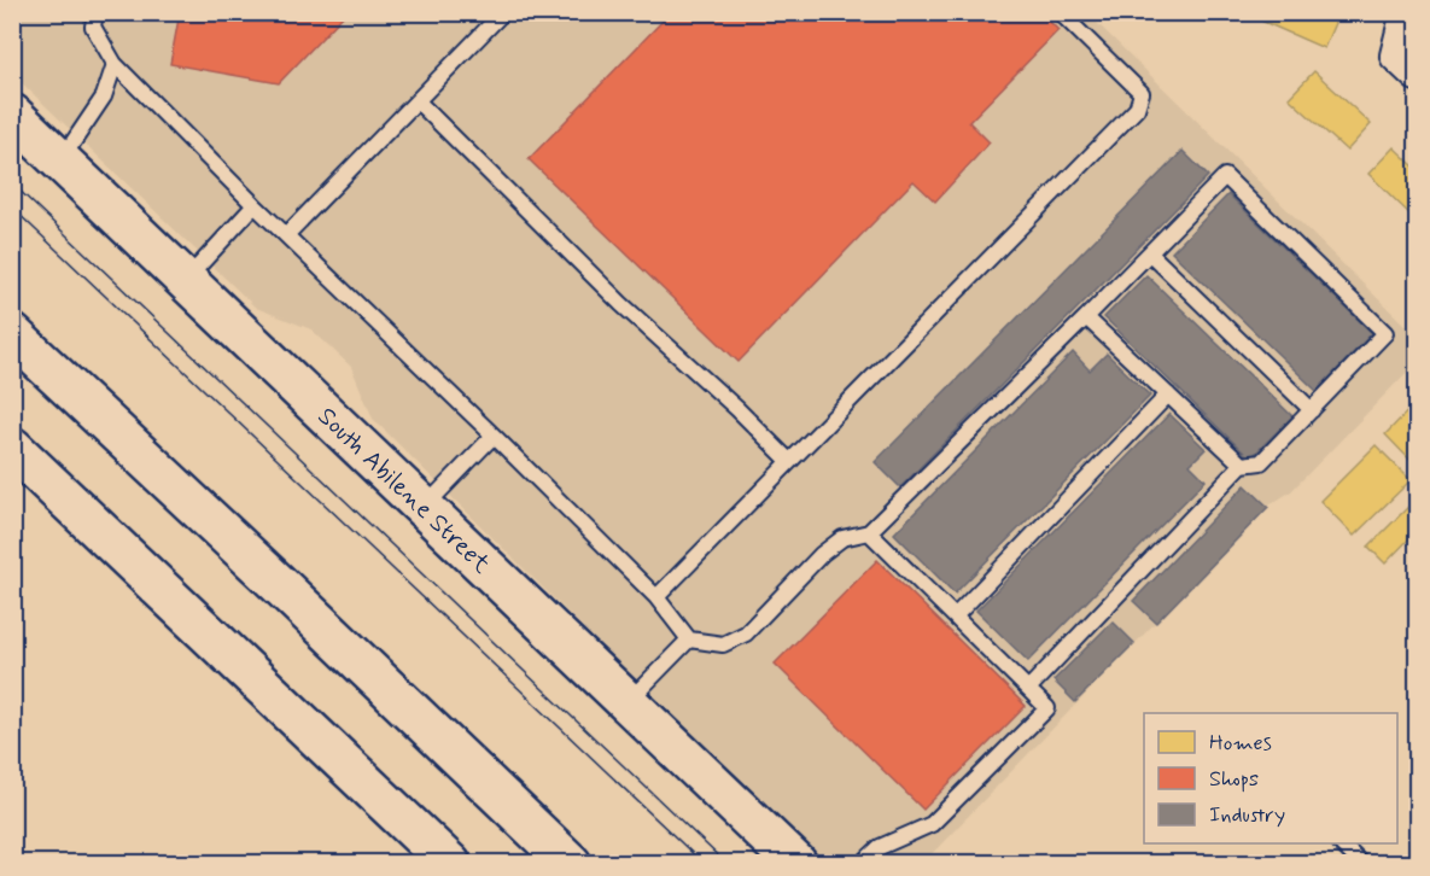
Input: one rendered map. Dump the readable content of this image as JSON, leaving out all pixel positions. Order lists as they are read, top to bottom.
{
  "streets": {
    "main road": ["South Abilene Street"]
  },
  "legend": ["Homes", "Shops", "Industry"]
}
